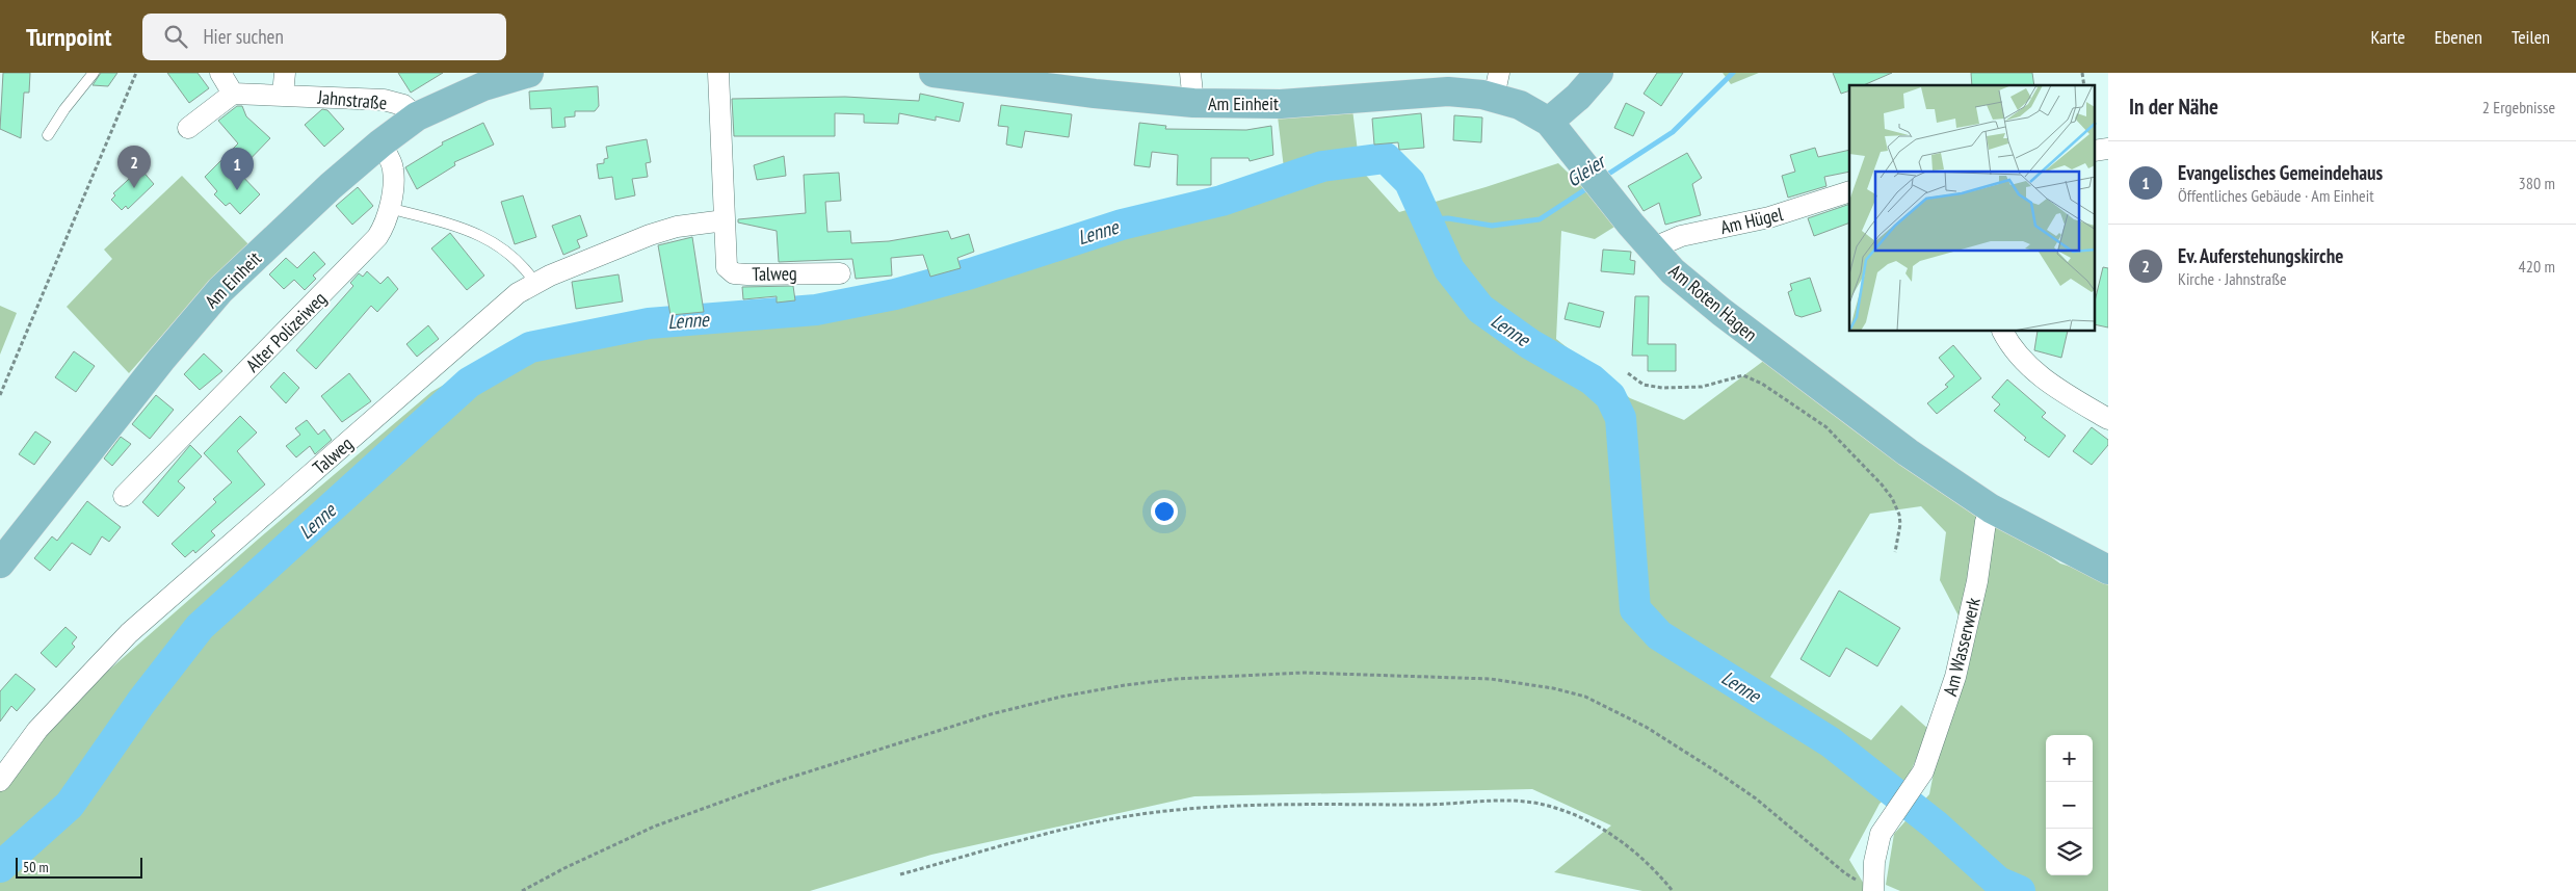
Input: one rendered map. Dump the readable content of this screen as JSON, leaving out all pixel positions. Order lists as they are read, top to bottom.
{
  "streets": {
    "main road": ["Am Einheit", "Am Roten Hagen"],
    "street": [
      "Jahnstraße",
      "Am Hügel",
      "Talweg",
      "Alter Polizeiweg",
      "Am Wasserwerk"
    ]
  },
  "crossings": [
    ["Jahnstraße", "Am Einheit"],
    ["Am Einheit", "Am Roten Hagen"],
    ["Am Einheit", "Alter Polizeiweg"],
    ["Am Hügel", "Am Roten Hagen"],
    ["Am Roten Hagen", "Am Wasserwerk"]
  ],
  "water": ["Gleier", "Lenne"],
  "scale_bar": "50 m",
  "page": {
    "header": "Turnpoint",
    "search": "Hier suchen",
    "nav": ["Karte", "Ebenen", "Teilen"],
    "heading": ["In der Nähe", "2 Ergebnisse"],
    "list": [
      {
        "mark": "1",
        "name": "Evangelisches Gemeindehaus",
        "note": "Öffentliches Gebäude · Am Einheit",
        "value": "380 m"
      },
      {
        "mark": "2",
        "name": "Ev. Auferstehungskirche",
        "note": "Kirche · Jahnstraße",
        "value": "420 m"
      }
    ],
    "pins": ["2", "1"],
    "map_buttons": ["+", "−"],
    "scale": "50 m"
  }
}
